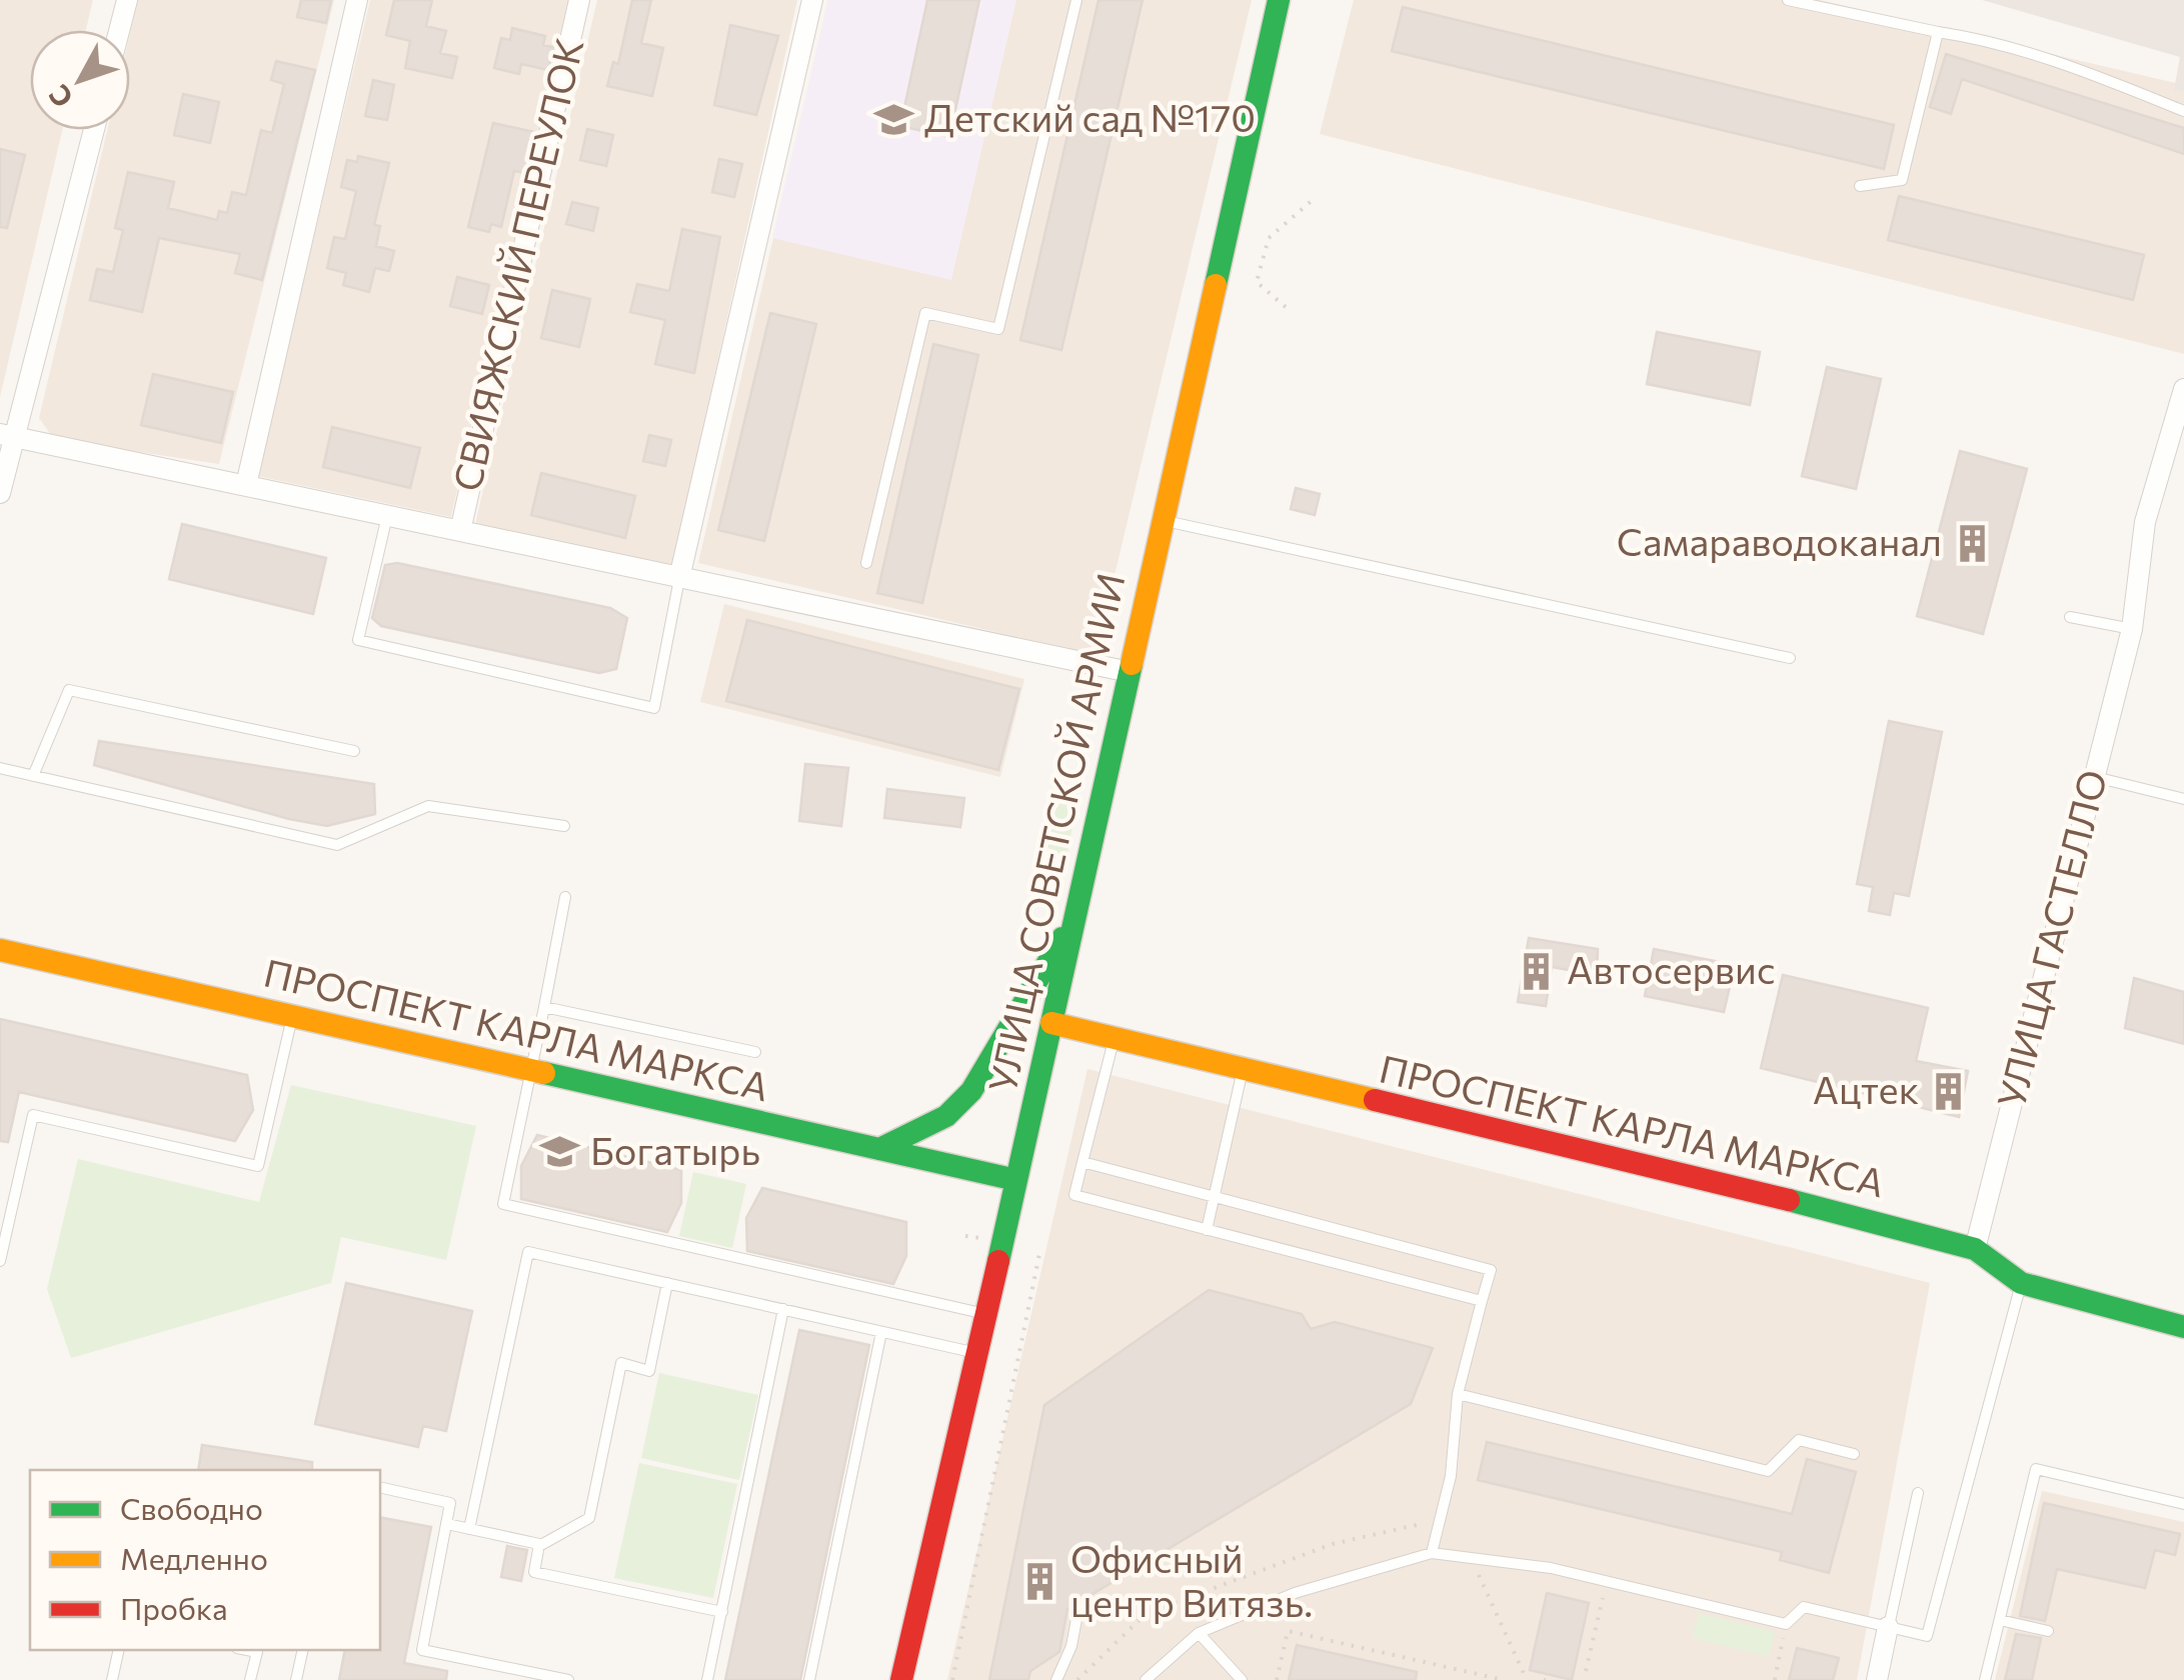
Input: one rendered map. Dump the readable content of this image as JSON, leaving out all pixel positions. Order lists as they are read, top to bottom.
{
  "streets": {
    "street": [
      "СВИЯЖСКИЙ ПЕРЕУЛОК",
      "УЛИЦА СОВЕТСКОЙ АРМИИ",
      "УЛИЦА ГАСТЕЛЛО",
      "ПРОСПЕКТ КАРЛА МАРКСА"
    ]
  },
  "crossings": [
    ["УЛИЦА СОВЕТСКОЙ АРМИИ", "ПРОСПЕКТ КАРЛА МАРКСА"],
    ["УЛИЦА ГАСТЕЛЛО", "ПРОСПЕКТ КАРЛА МАРКСА"]
  ],
  "places": {
    "school or university": ["Детский сад №170", "Богатырь"],
    "building": [
      "Самараводоканал",
      "Автосервис",
      "Ацтек",
      "Офисный центр Витязь."
    ]
  },
  "legend": ["Свободно", "Медленно", "Пробка"],
  "north": "bottom left"
}
